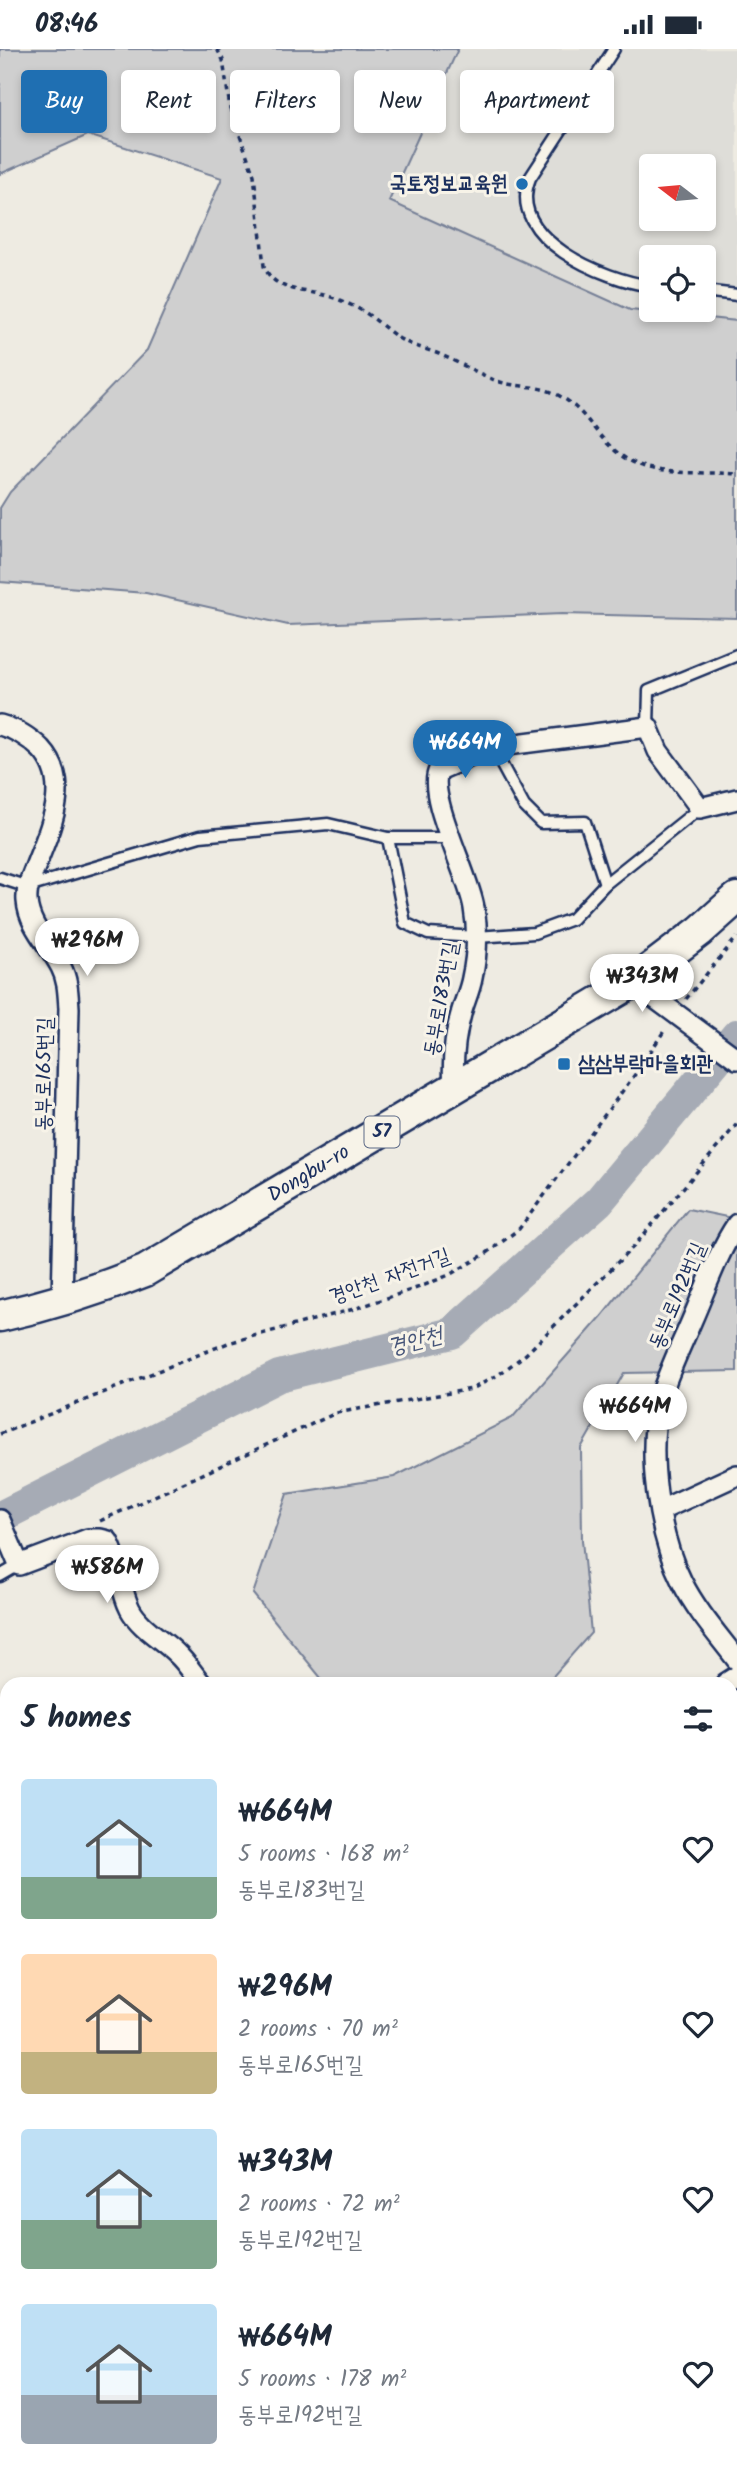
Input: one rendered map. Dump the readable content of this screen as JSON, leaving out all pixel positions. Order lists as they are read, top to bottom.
{
  "streets": {
    "main road": ["57", "Dongbu-ro"],
    "street": ["동부로183번길", "동부로165번길", "동부로192번길"],
    "path": ["경안천 자전거길"]
  },
  "crossings": [
    ["동부로183번길", "Dongbu-ro"],
    ["동부로165번길", "Dongbu-ro"]
  ],
  "water": ["경안천"],
  "places": {
    "other": ["국토정보교육원"],
    "transit": ["삼삼부락마을회관"]
  },
  "north": "left",
  "page": {
    "status": "08:46",
    "chip": [
      "Buy",
      "Rent",
      "Filters",
      "New",
      "Apartment"
    ],
    "price": [
      "₩664M",
      "₩296M",
      "₩343M",
      "₩664M",
      "₩586M"
    ],
    "heading": "5 homes",
    "list": [
      {
        "name": "₩664M",
        "note": "5 rooms · 168 m² · 동부로183번길"
      },
      {
        "name": "₩296M",
        "note": "2 rooms · 70 m² · 동부로165번길"
      },
      {
        "name": "₩343M",
        "note": "2 rooms · 72 m² · 동부로192번길"
      },
      {
        "name": "₩664M",
        "note": "5 rooms · 178 m² · 동부로192번길"
      }
    ]
  }
}
